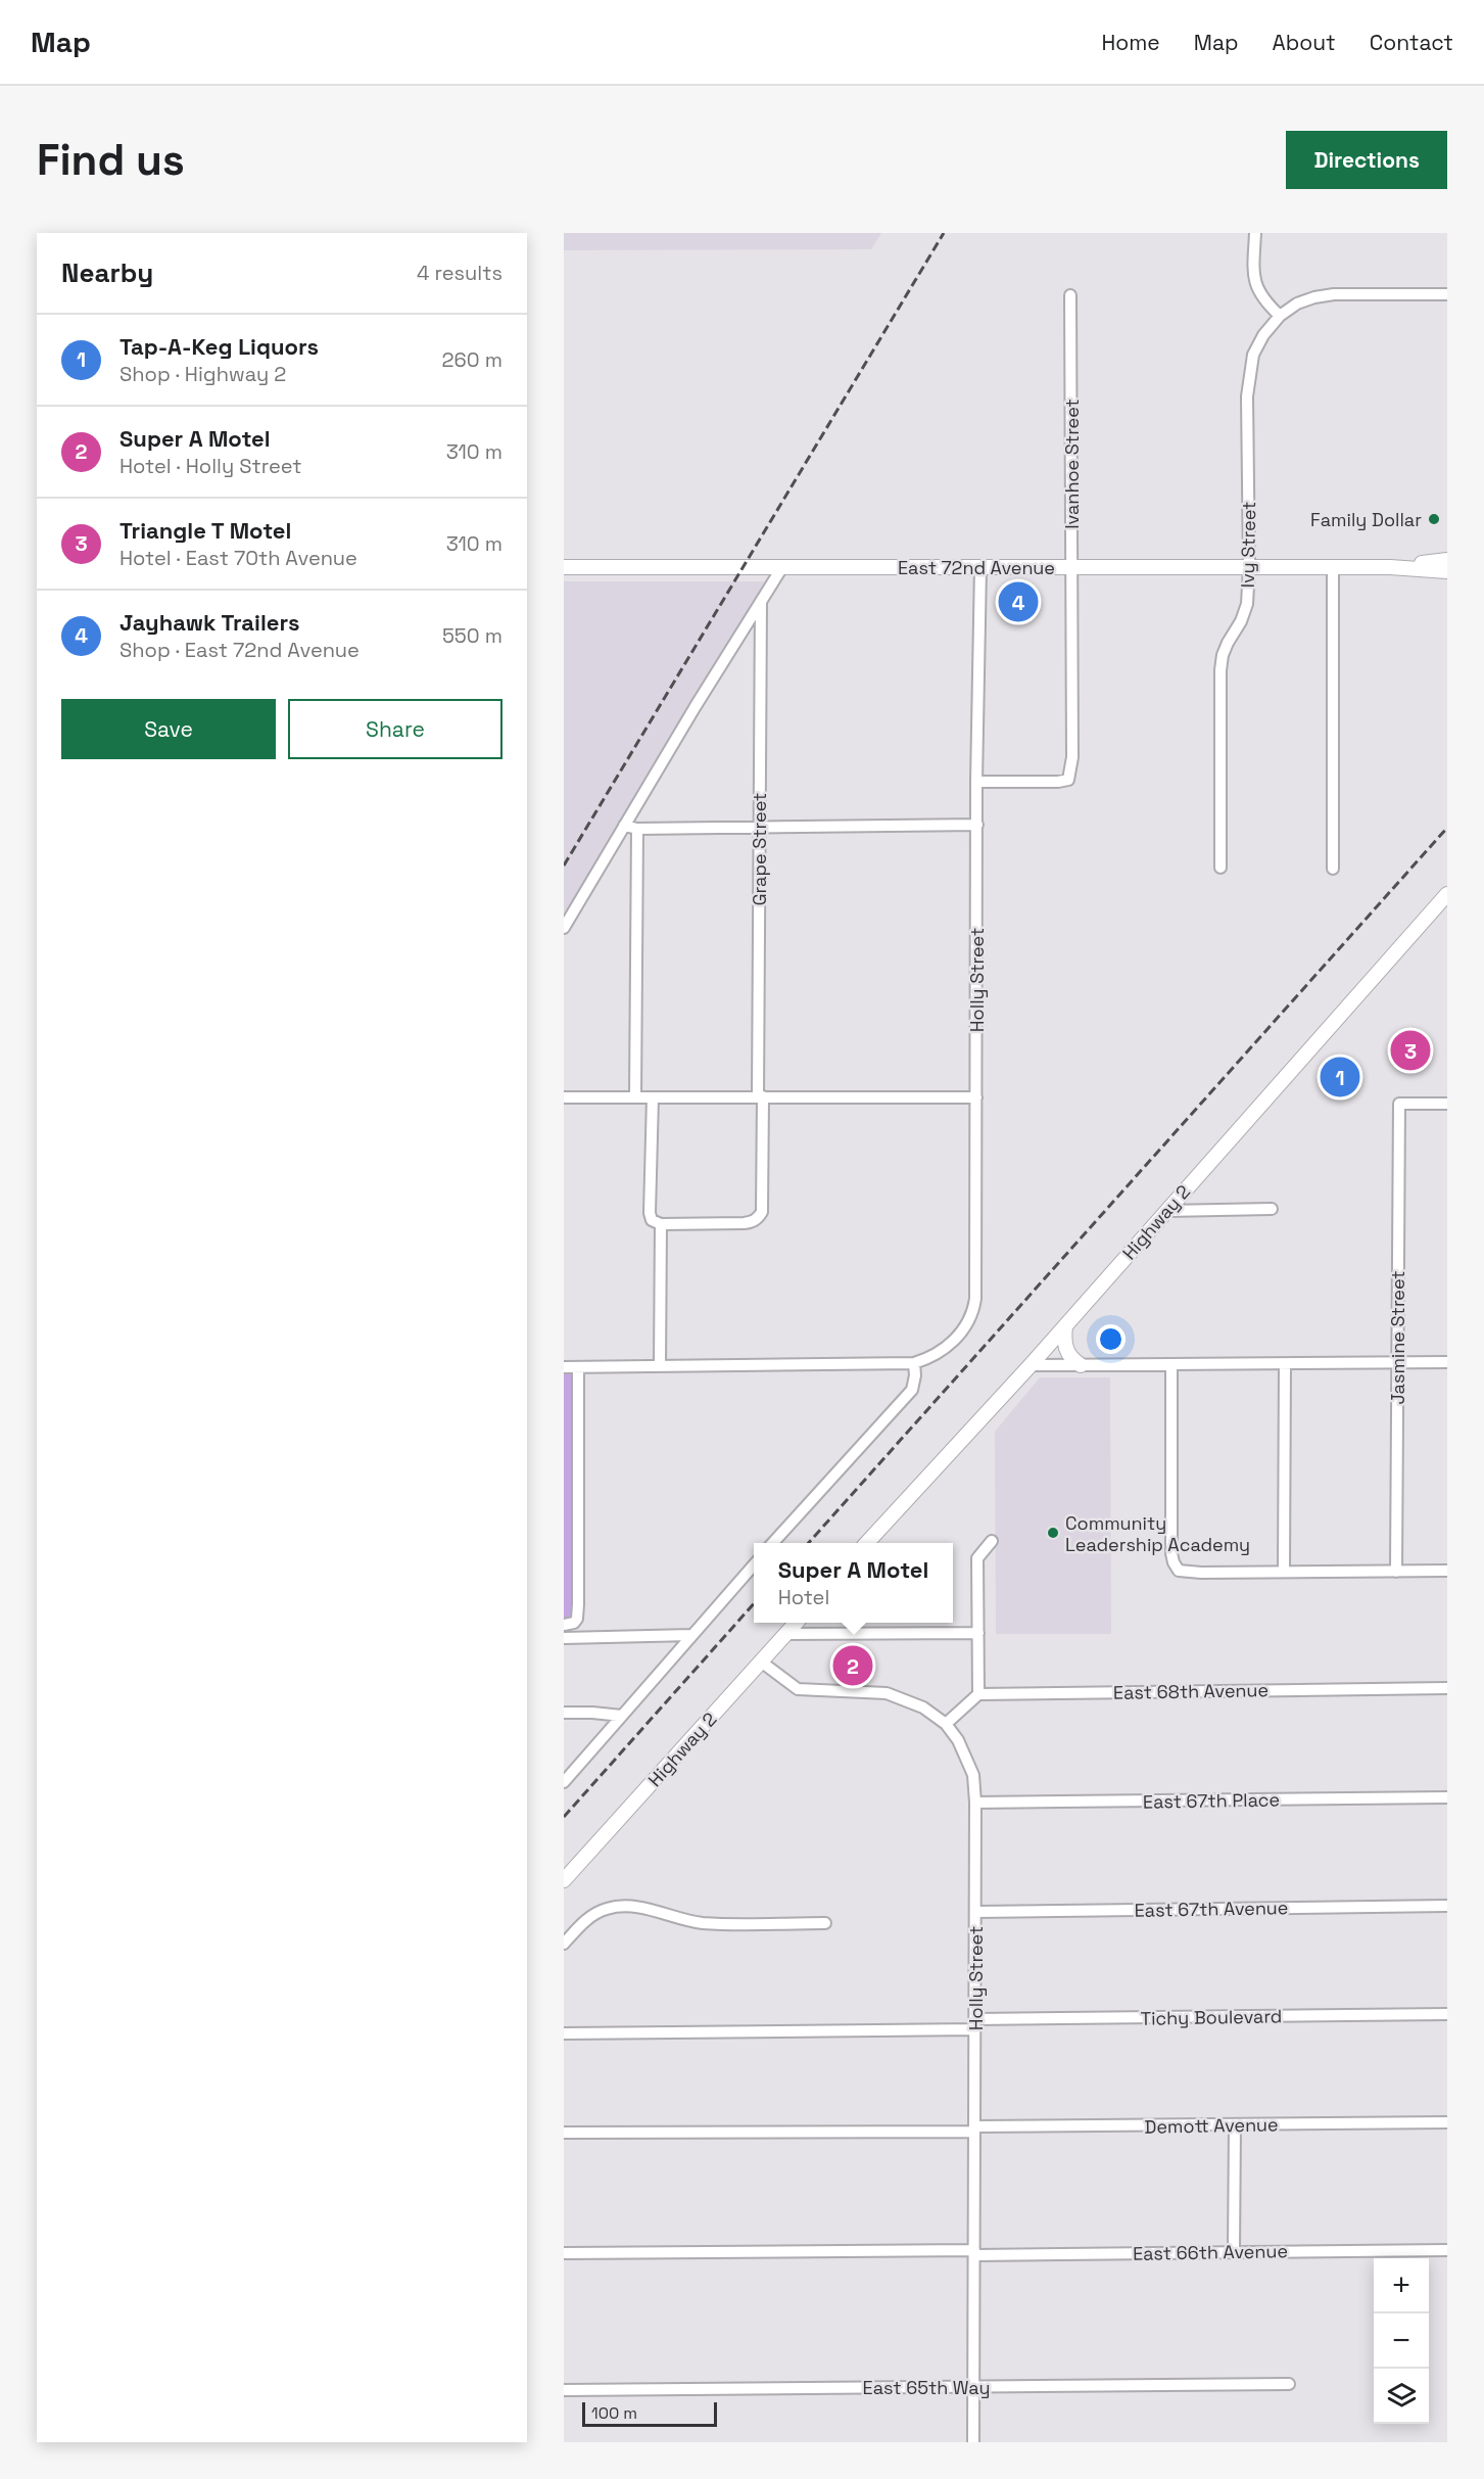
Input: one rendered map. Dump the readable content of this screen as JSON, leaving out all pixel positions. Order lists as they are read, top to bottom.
{
  "streets": {
    "main road": ["East 72nd Avenue", "Highway 2"],
    "street": [
      "Ivanhoe Street",
      "Ivy Street",
      "Grape Street",
      "Holly Street",
      "Jasmine Street",
      "East 68th Avenue",
      "East 67th Place",
      "East 67th Avenue",
      "Tichy Boulevard",
      "Demott Avenue",
      "East 66th Avenue",
      "East 65th Way"
    ]
  },
  "crossings": [
    ["Ivanhoe Street", "East 72nd Avenue"],
    ["Ivanhoe Street", "Holly Street"],
    ["Ivy Street", "East 72nd Avenue"],
    ["East 72nd Avenue", "Holly Street"],
    ["Holly Street", "Highway 2"],
    ["Holly Street", "East 67th Place"],
    ["Holly Street", "East 67th Avenue"],
    ["Holly Street", "Tichy Boulevard"],
    ["Holly Street", "Demott Avenue"],
    ["Holly Street", "East 66th Avenue"],
    ["Holly Street", "East 65th Way"]
  ],
  "places": ["Family Dollar", "Community Leadership Academy"],
  "scale_bar": "100 m",
  "page": {
    "header": "Map",
    "nav": [
      "Home",
      "Map",
      "About",
      "Contact"
    ],
    "buttons": [
      "Directions",
      ["Save", "Share"]
    ],
    "title": "Find us",
    "heading": ["Nearby", "4 results"],
    "list": [
      {
        "mark": "1",
        "name": "Tap-A-Keg Liquors",
        "note": "Shop · Highway 2",
        "value": "260 m"
      },
      {
        "mark": "2",
        "name": "Super A Motel",
        "note": "Hotel · Holly Street",
        "value": "310 m"
      },
      {
        "mark": "3",
        "name": "Triangle T Motel",
        "note": "Hotel · East 70th Avenue",
        "value": "310 m"
      },
      {
        "mark": "4",
        "name": "Jayhawk Trailers",
        "note": "Shop · East 72nd Avenue",
        "value": "550 m"
      }
    ],
    "pins": [
      "4",
      "3",
      "1",
      "2"
    ],
    "popup": ["Super A Motel", "Hotel"],
    "map_buttons": ["+", "−"],
    "scale": "100 m"
  }
}
